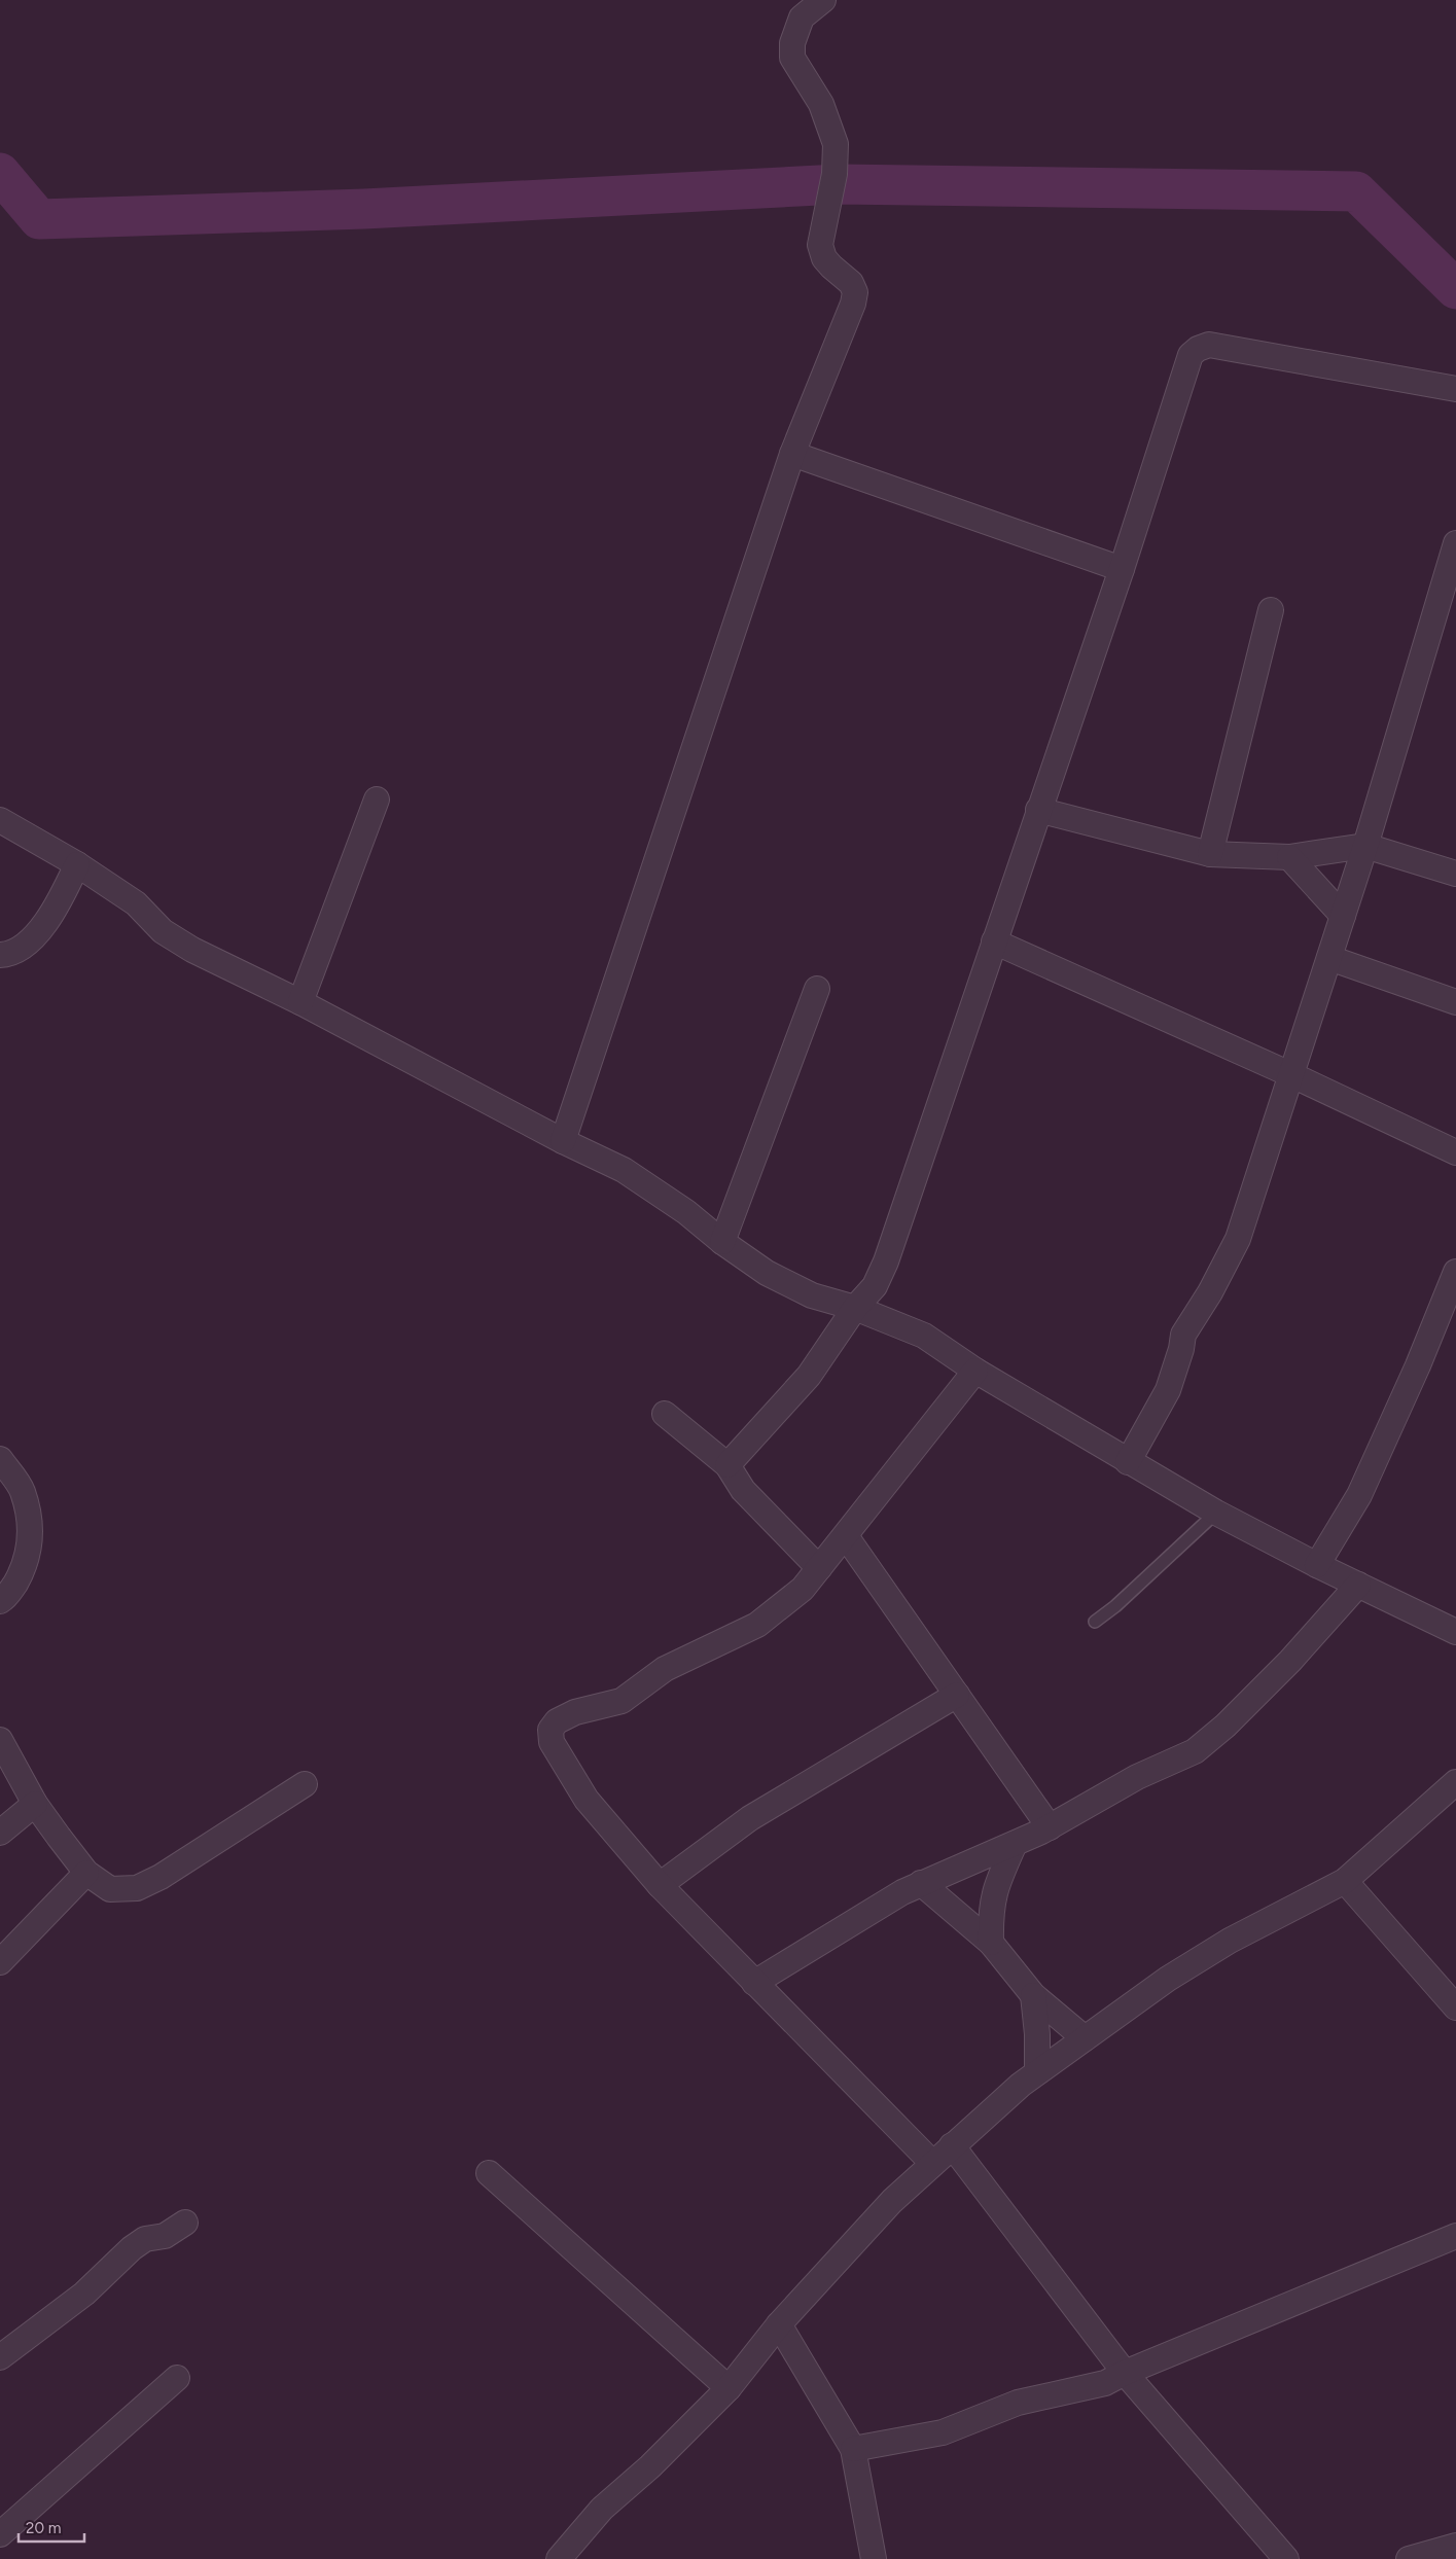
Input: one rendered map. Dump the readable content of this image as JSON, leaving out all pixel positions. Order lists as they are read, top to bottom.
{
  "scale_bar": "20 m"
}
